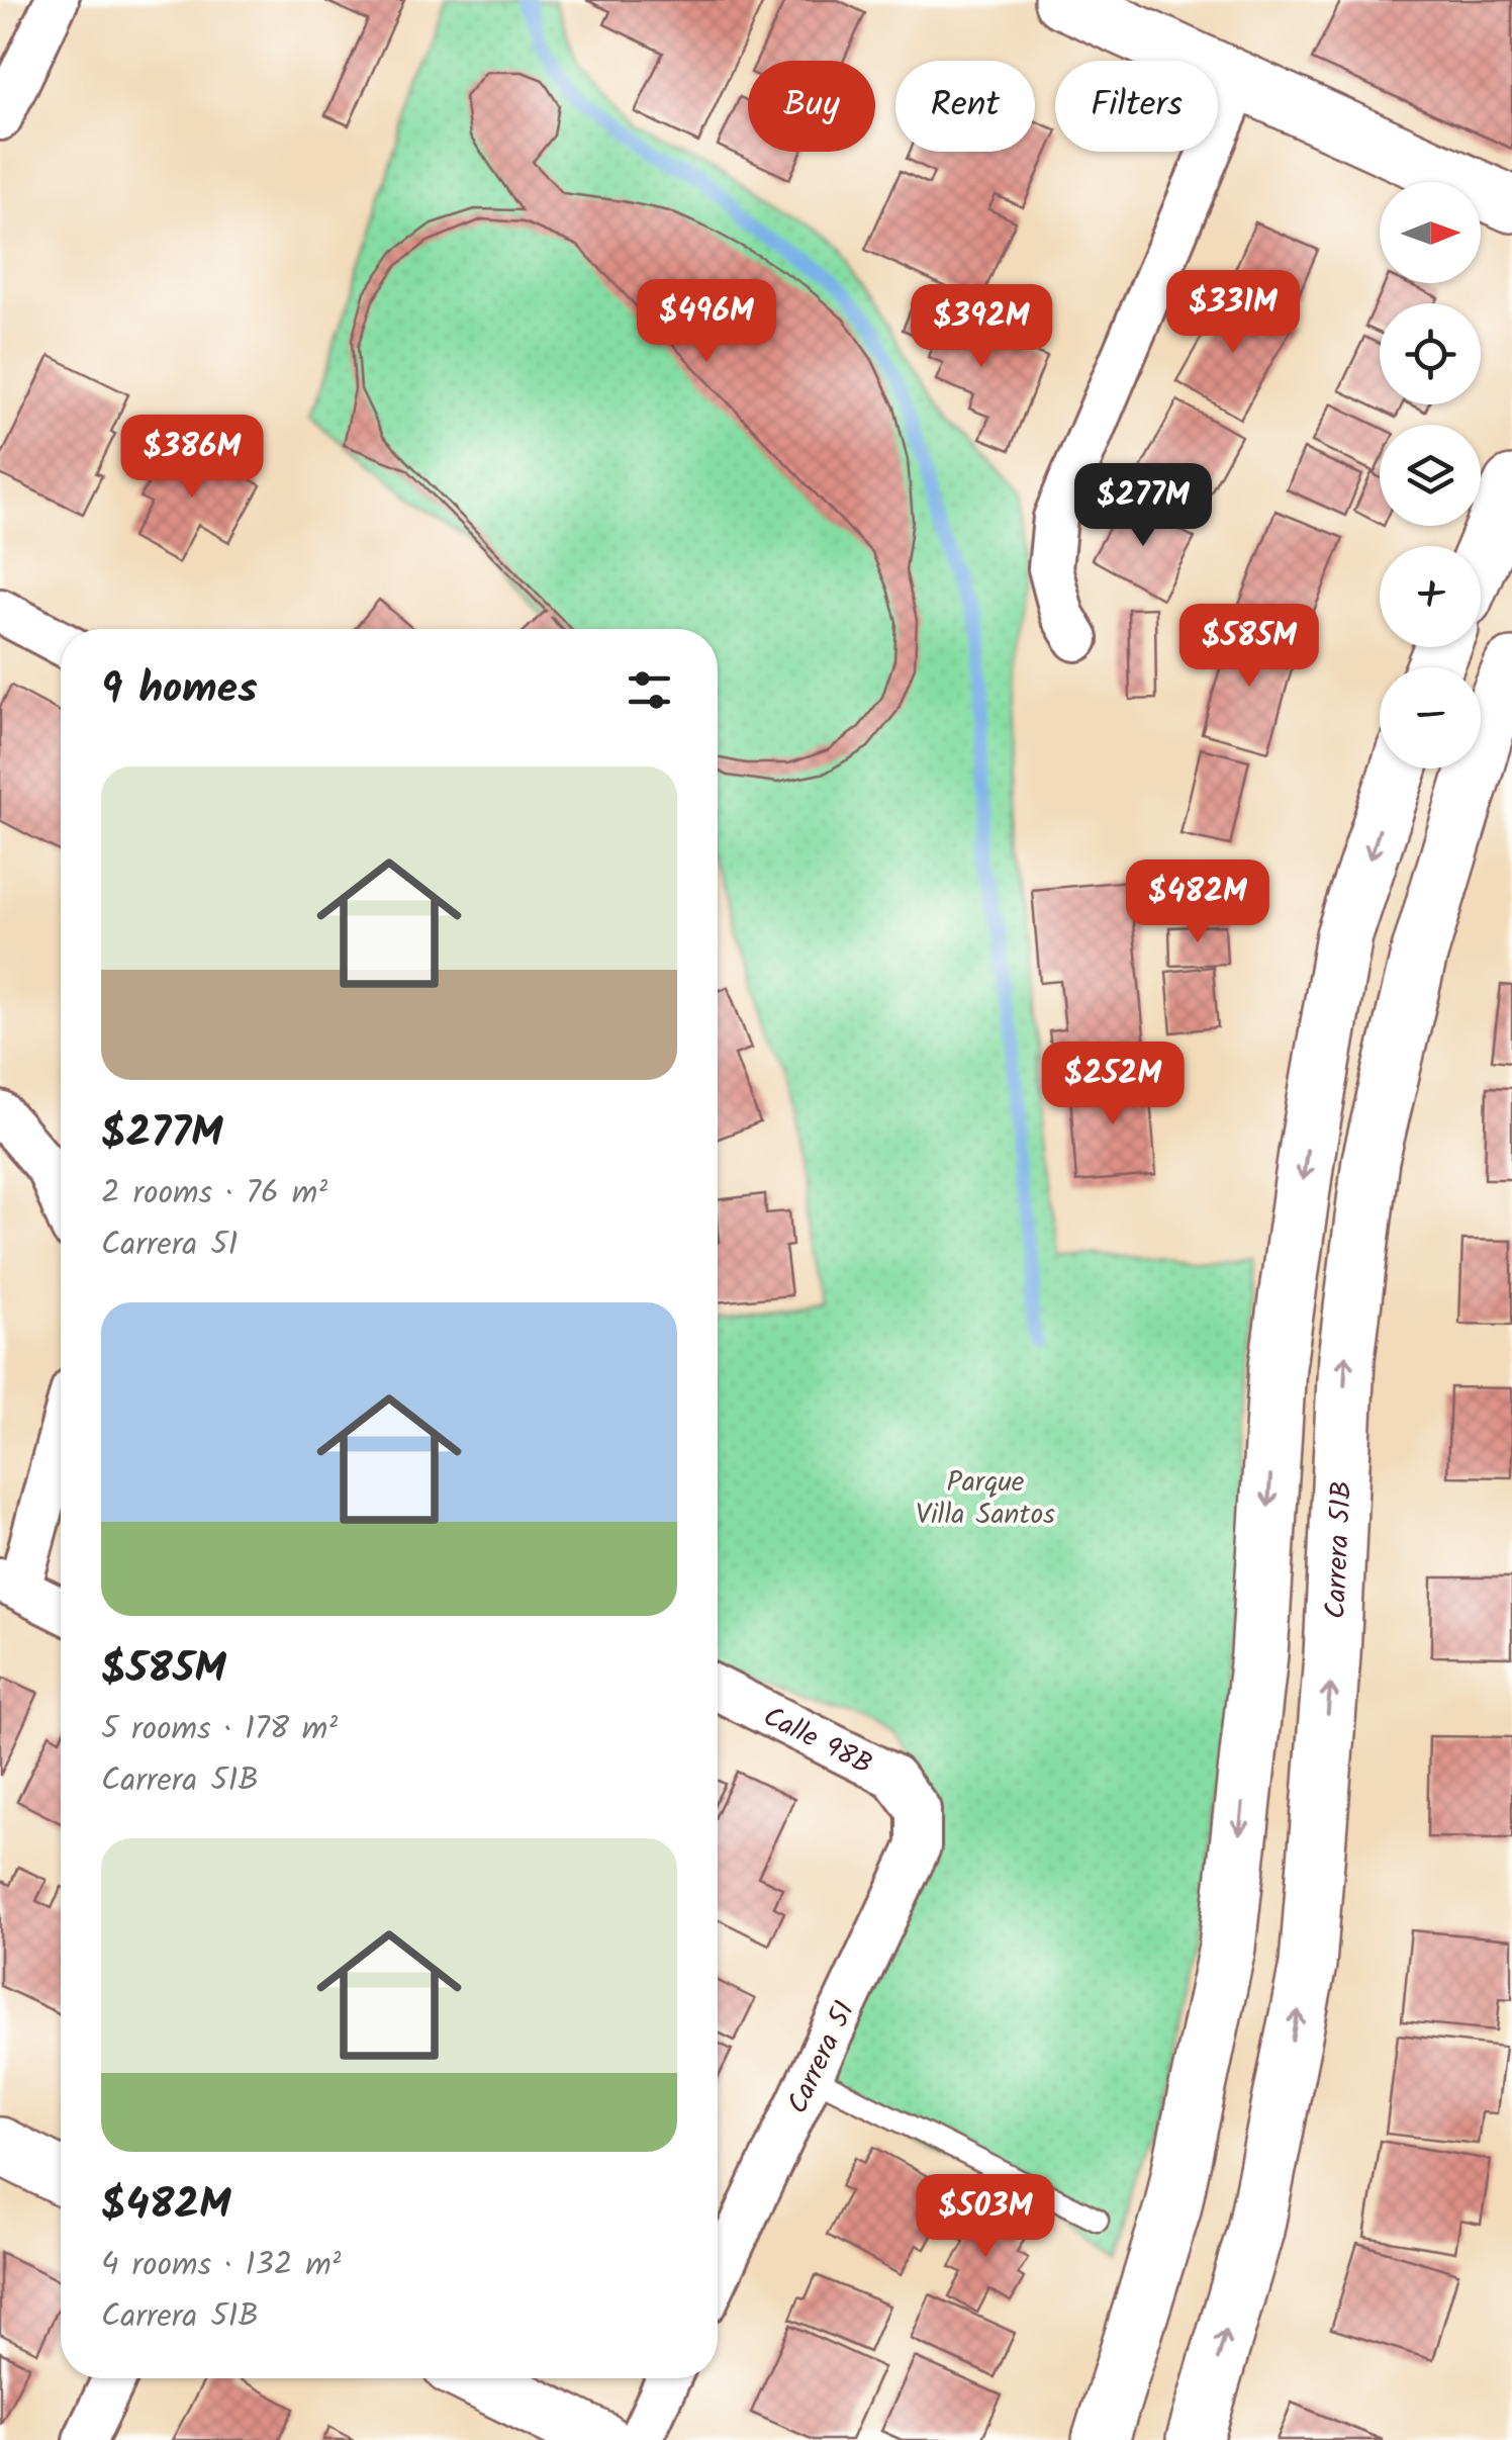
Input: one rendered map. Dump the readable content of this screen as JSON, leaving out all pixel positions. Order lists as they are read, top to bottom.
{
  "streets": {
    "main road": ["Carrera 51B"],
    "street": ["Calle 98B", "Carrera 51"]
  },
  "crossings": [
    ["Calle 98B", "Carrera 51"]
  ],
  "parks": ["Parque Villa Santos"],
  "north": "right",
  "page": {
    "chip": ["Buy", "Rent", "Filters"],
    "map_buttons": ["+", "−"],
    "price": [
      "$331M",
      "$496M",
      "$392M",
      "$386M",
      "$277M",
      "$585M",
      "$482M",
      "$252M",
      "$503M"
    ],
    "heading": "9 homes",
    "list": [
      {
        "name": "$277M",
        "note": "2 rooms · 76 m² · Carrera 51"
      },
      {
        "name": "$585M",
        "note": "5 rooms · 178 m² · Carrera 51B"
      },
      {
        "name": "$482M",
        "note": "4 rooms · 132 m² · Carrera 51B"
      }
    ]
  }
}
